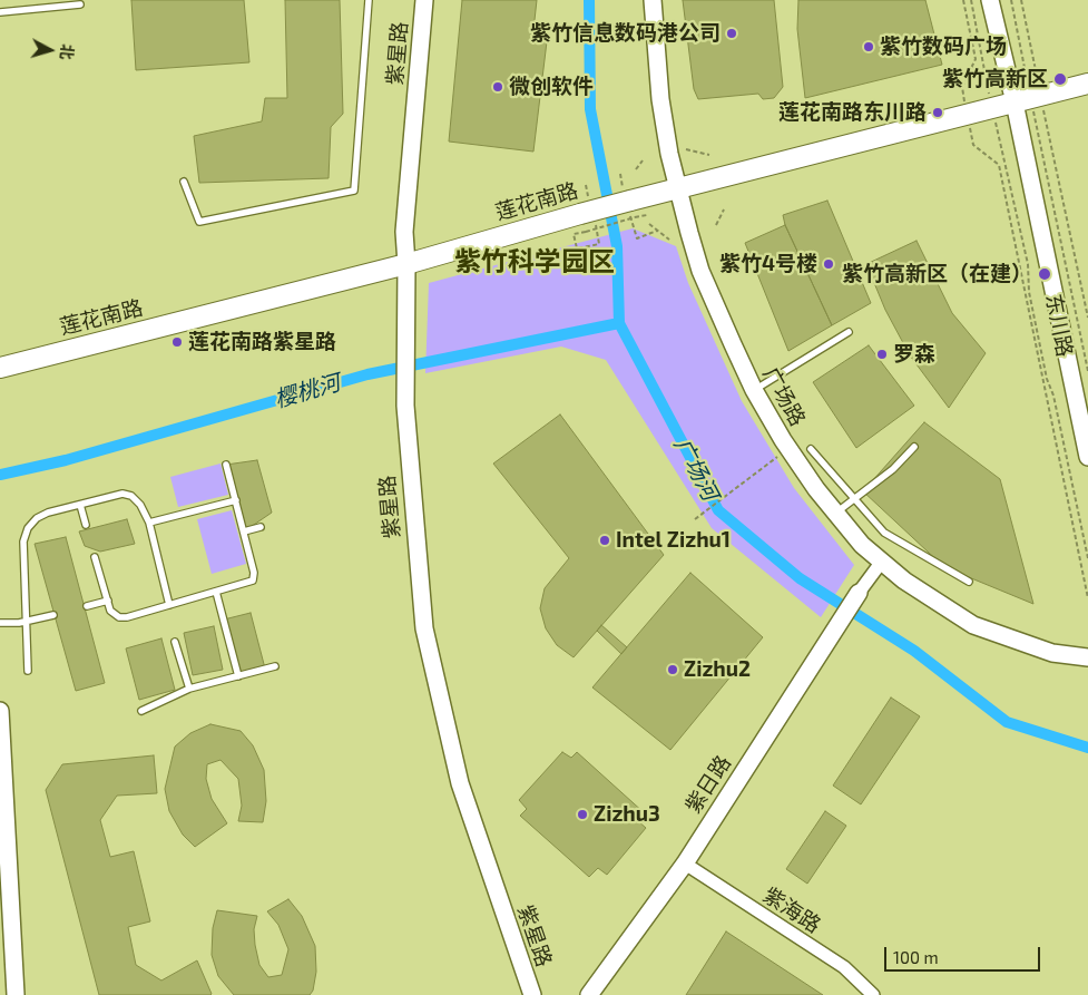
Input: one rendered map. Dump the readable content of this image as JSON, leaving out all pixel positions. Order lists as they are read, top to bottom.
{
  "streets": {
    "main road": ["莲花南路"],
    "street": [
      "紫星路",
      "东川路",
      "广场路",
      "紫日路",
      "紫海路"
    ]
  },
  "crossings": [
    ["紫星路", "莲花南路"],
    ["莲花南路", "东川路"],
    ["莲花南路", "广场路"],
    ["紫日路", "紫海路"]
  ],
  "districts": ["紫竹科学园区"],
  "water": ["樱桃河", "广场河"],
  "places": [
    "紫竹信息数码港公司",
    "紫竹数码广场",
    "紫竹高新区",
    "微创软件",
    "莲花南路东川路",
    "紫竹4号楼",
    "紫竹高新区（在建）",
    "莲花南路紫星路",
    "罗森",
    "Intel Zizhu1",
    "Zizhu2",
    "Zizhu3"
  ],
  "scale_bar": "100 m",
  "north": "right"
}
